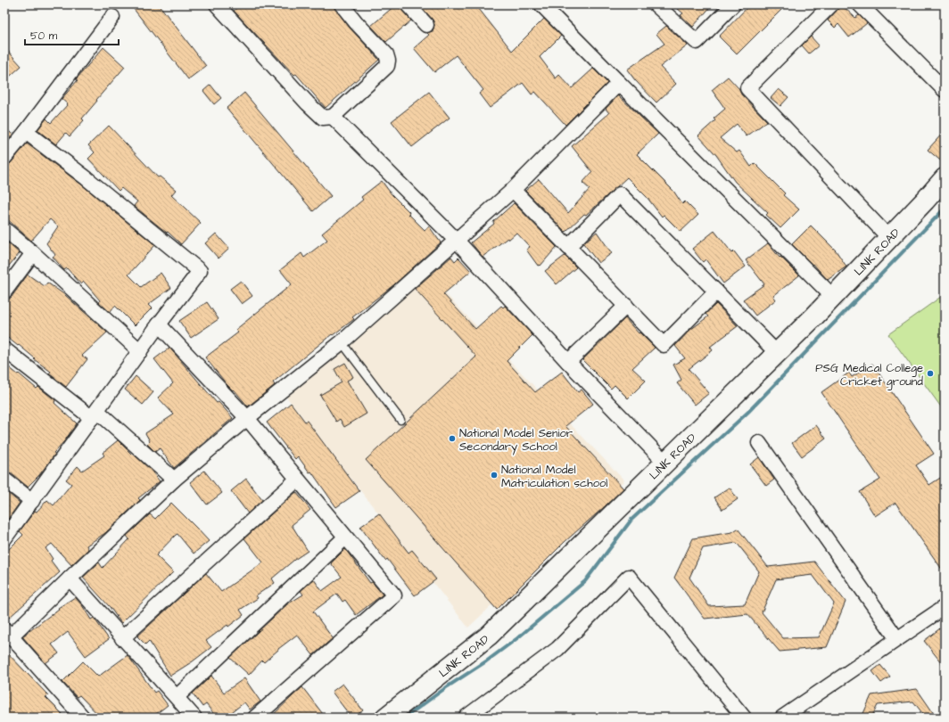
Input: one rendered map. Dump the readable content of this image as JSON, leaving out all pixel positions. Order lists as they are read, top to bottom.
{
  "streets": {
    "street": ["LINK ROAD"]
  },
  "places": ["PSG Medical College Cricket ground", "National Model Senior Secondary School", "National Model Matriculation school"],
  "scale_bar": "50 m"
}
